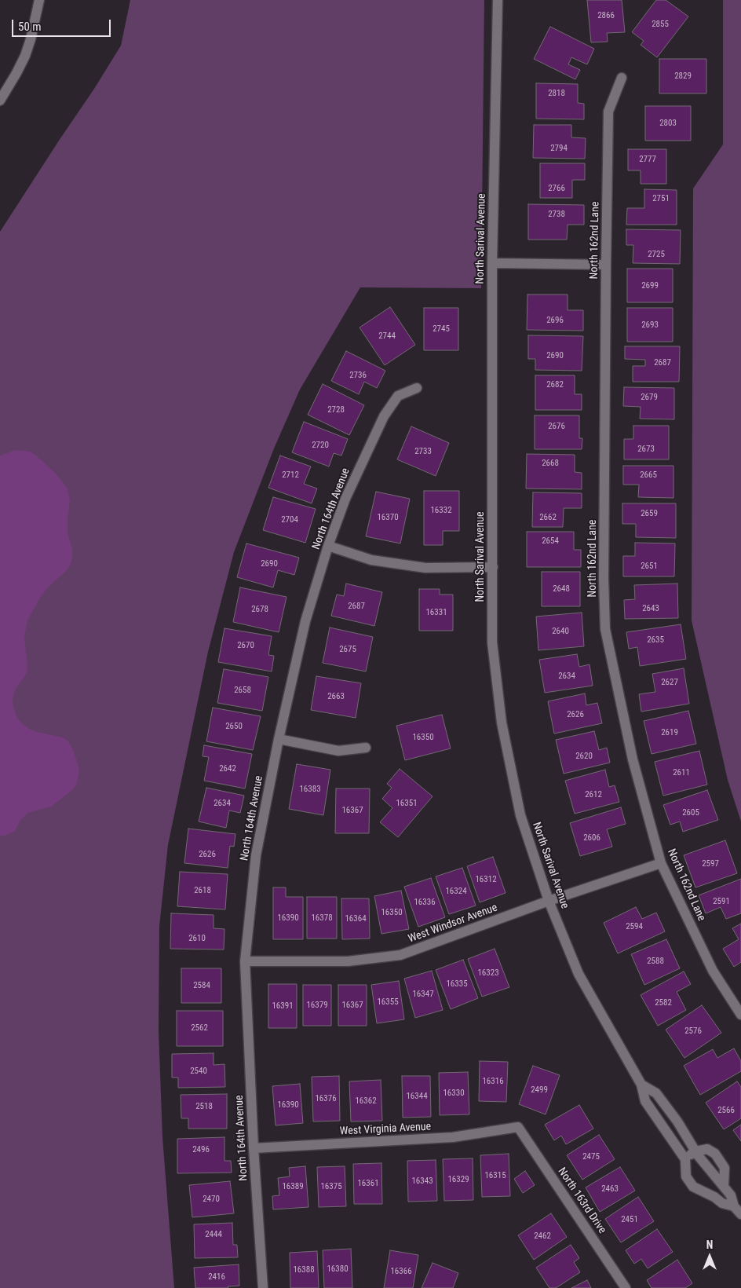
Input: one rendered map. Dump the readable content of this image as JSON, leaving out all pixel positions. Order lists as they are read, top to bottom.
{
  "streets": {
    "street": [
      "North Sarival Avenue",
      "North 162nd Lane",
      "North 164th Avenue",
      "West Windsor Avenue",
      "West Virginia Avenue",
      "North 163rd Drive"
    ]
  },
  "crossings": [
    ["North Sarival Avenue", "West Windsor Avenue"],
    ["North 162nd Lane", "West Windsor Avenue"],
    ["North 164th Avenue", "West Windsor Avenue"],
    ["North 164th Avenue", "West Virginia Avenue"],
    ["West Virginia Avenue", "North 163rd Drive"]
  ],
  "house_numbers": [
    "2866",
    "2855",
    "2829",
    "2818",
    "2803",
    "2794",
    "2777",
    "2766",
    "2751",
    "2738",
    "2725",
    "2699",
    "2696",
    "2693",
    "2745",
    "2744",
    "2690",
    "2687",
    "2736",
    "2682",
    "2679",
    "2728",
    "2676",
    "2720",
    "2673",
    "2733",
    "2668",
    "2712",
    "2665",
    "16332",
    "2659",
    "16370",
    "2662",
    "2704",
    "2654",
    "2690",
    "2651",
    "2648",
    "2687",
    "2643",
    "2678",
    "16331",
    "2640",
    "2635",
    "2670",
    "2675",
    "2634",
    "2627",
    "2658",
    "2663",
    "2626",
    "2650",
    "2619",
    "16350",
    "2620",
    "2642",
    "2611",
    "16383",
    "2612",
    "2634",
    "16351",
    "16367",
    "2605",
    "2606",
    "2626",
    "2597",
    "16312",
    "2618",
    "16324",
    "2591",
    "16336",
    "16350",
    "16390",
    "16378",
    "16364",
    "2594",
    "2610",
    "2588",
    "16323",
    "16335",
    "2584",
    "16347",
    "16355",
    "2582",
    "16379",
    "16367",
    "16391",
    "2562",
    "2576",
    "2540",
    "16316",
    "2499",
    "16330",
    "16344",
    "16376",
    "16362",
    "16390",
    "2518",
    "2566",
    "2496",
    "2475",
    "16315",
    "16329",
    "16343",
    "16361",
    "16389",
    "16375",
    "2463",
    "2470",
    "2451",
    "2444",
    "2462",
    "16380",
    "16388",
    "16366",
    "2416"
  ],
  "scale_bar": "50 m",
  "north": "top"
}
